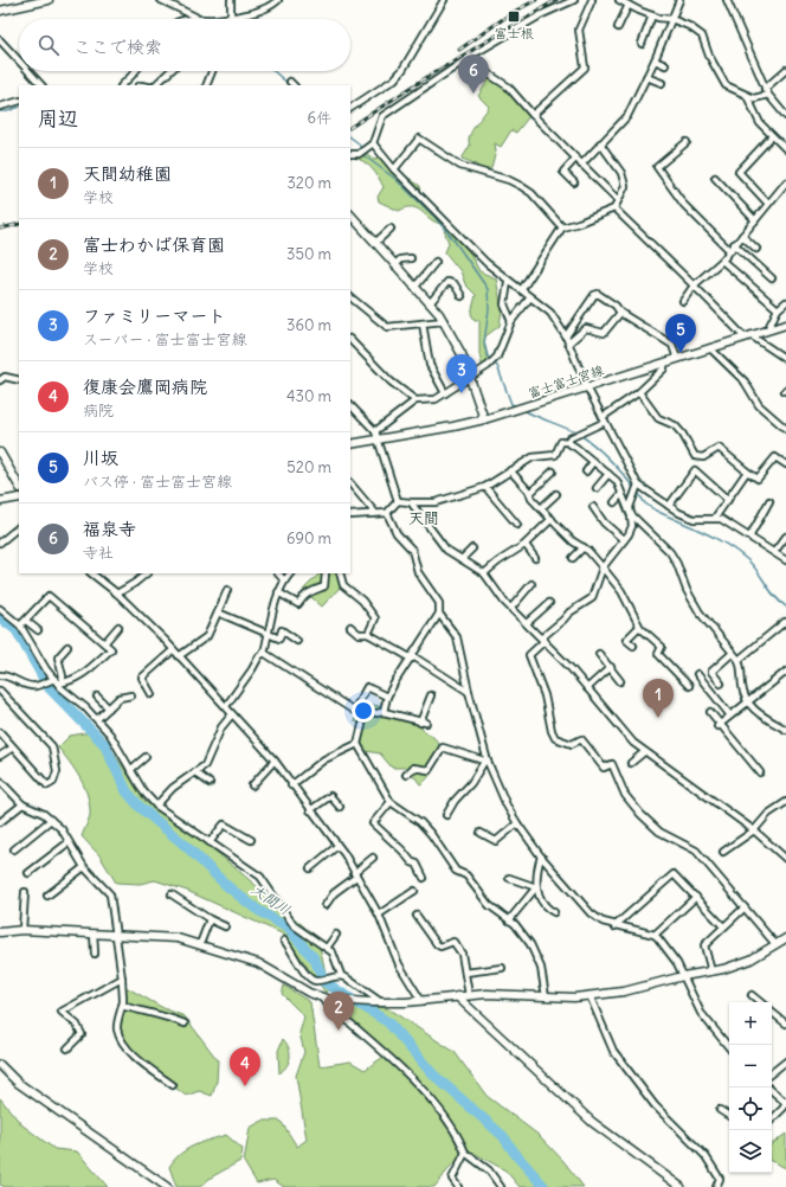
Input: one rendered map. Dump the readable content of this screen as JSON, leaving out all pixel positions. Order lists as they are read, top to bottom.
{
  "streets": {
    "street": ["富士富士宮線"]
  },
  "districts": ["天間"],
  "water": ["大間川"],
  "places": {
    "transit": ["富士根"]
  },
  "page": {
    "search": "ここで検索",
    "pins": [
      "6",
      "5",
      "3",
      "1",
      "2",
      "4"
    ],
    "heading": ["周辺", "6件"],
    "list": [
      {
        "mark": "1",
        "name": "天間幼稚園",
        "note": "学校",
        "value": "320 m"
      },
      {
        "mark": "2",
        "name": "富士わかば保育園",
        "note": "学校",
        "value": "350 m"
      },
      {
        "mark": "3",
        "name": "ファミリーマート",
        "note": "スーパー · 富士富士宮線",
        "value": "360 m"
      },
      {
        "mark": "4",
        "name": "復康会鷹岡病院",
        "note": "病院",
        "value": "430 m"
      },
      {
        "mark": "5",
        "name": "川坂",
        "note": "バス停 · 富士富士宮線",
        "value": "520 m"
      },
      {
        "mark": "6",
        "name": "福泉寺",
        "note": "寺社",
        "value": "690 m"
      }
    ],
    "map_buttons": ["+", "−"]
  }
}
